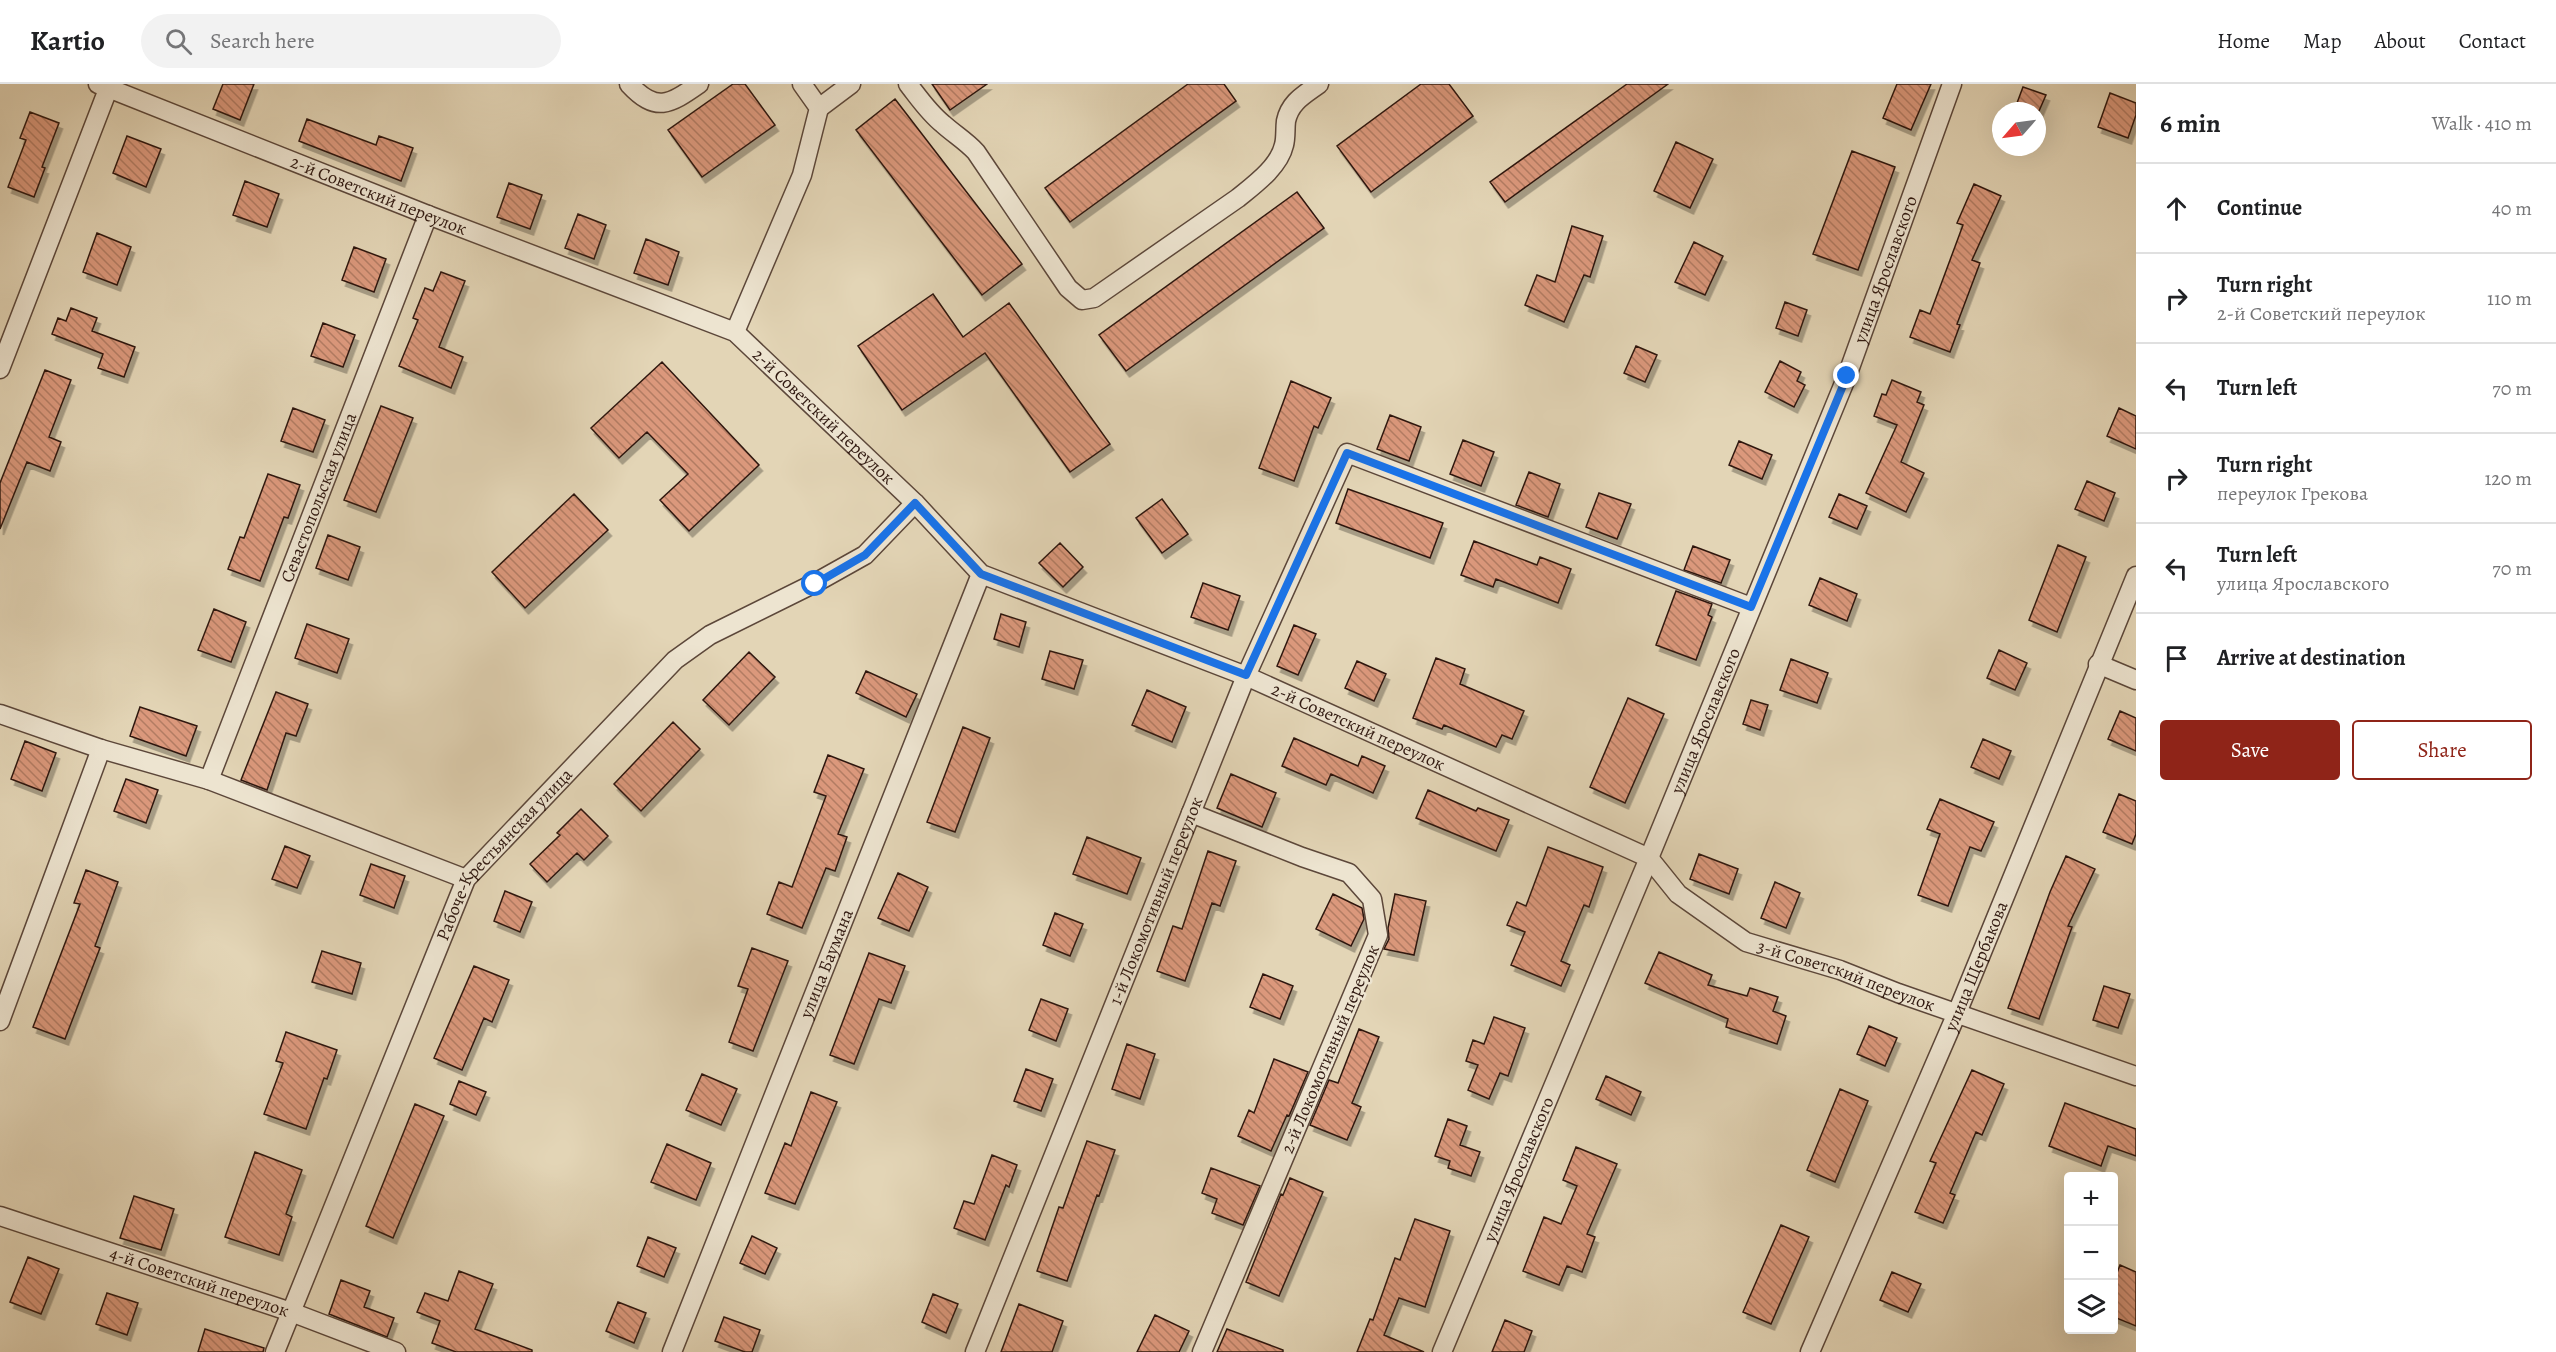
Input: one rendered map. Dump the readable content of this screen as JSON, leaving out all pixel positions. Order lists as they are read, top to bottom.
{
  "streets": {
    "street": [
      "2-й Советский переулок",
      "улица Ярославского",
      "Севастопольская улица",
      "Рабоче-Крестьянская улица",
      "1-й Локомотивный переулок",
      "улица Баумана",
      "улица Щербакова",
      "3-й Советский переулок",
      "2-й Локомотивный переулок",
      "4-й Советский переулок"
    ]
  },
  "crossings": [
    ["2-й Советский переулок", "улица Ярославского"],
    ["2-й Советский переулок", "Севастопольская улица"],
    ["2-й Советский переулок", "Рабоче-Крестьянская улица"],
    ["2-й Советский переулок", "1-й Локомотивный переулок"],
    ["2-й Советский переулок", "улица Баумана"],
    ["2-й Советский переулок", "3-й Советский переулок"],
    ["улица Ярославского", "1-й Локомотивный переулок"],
    ["улица Ярославского", "3-й Советский переулок"],
    ["Рабоче-Крестьянская улица", "4-й Советский переулок"],
    ["1-й Локомотивный переулок", "2-й Локомотивный переулок"],
    ["улица Щербакова", "3-й Советский переулок"]
  ],
  "north": "bottom left",
  "page": {
    "header": "Kartio",
    "search": "Search here",
    "nav": [
      "Home",
      "Map",
      "About",
      "Contact"
    ],
    "heading": ["6 min", "Walk · 410 m"],
    "list": [
      ["Continue", "40 m"],
      ["Turn right", "2-й Советский переулок", "110 m"],
      ["Turn left", "70 m"],
      ["Turn right", "переулок Грекова", "120 m"],
      ["Turn left", "улица Ярославского", "70 m"],
      "Arrive at destination"
    ],
    "buttons": ["Save", "Share"],
    "map_buttons": ["+", "−"]
  }
}
